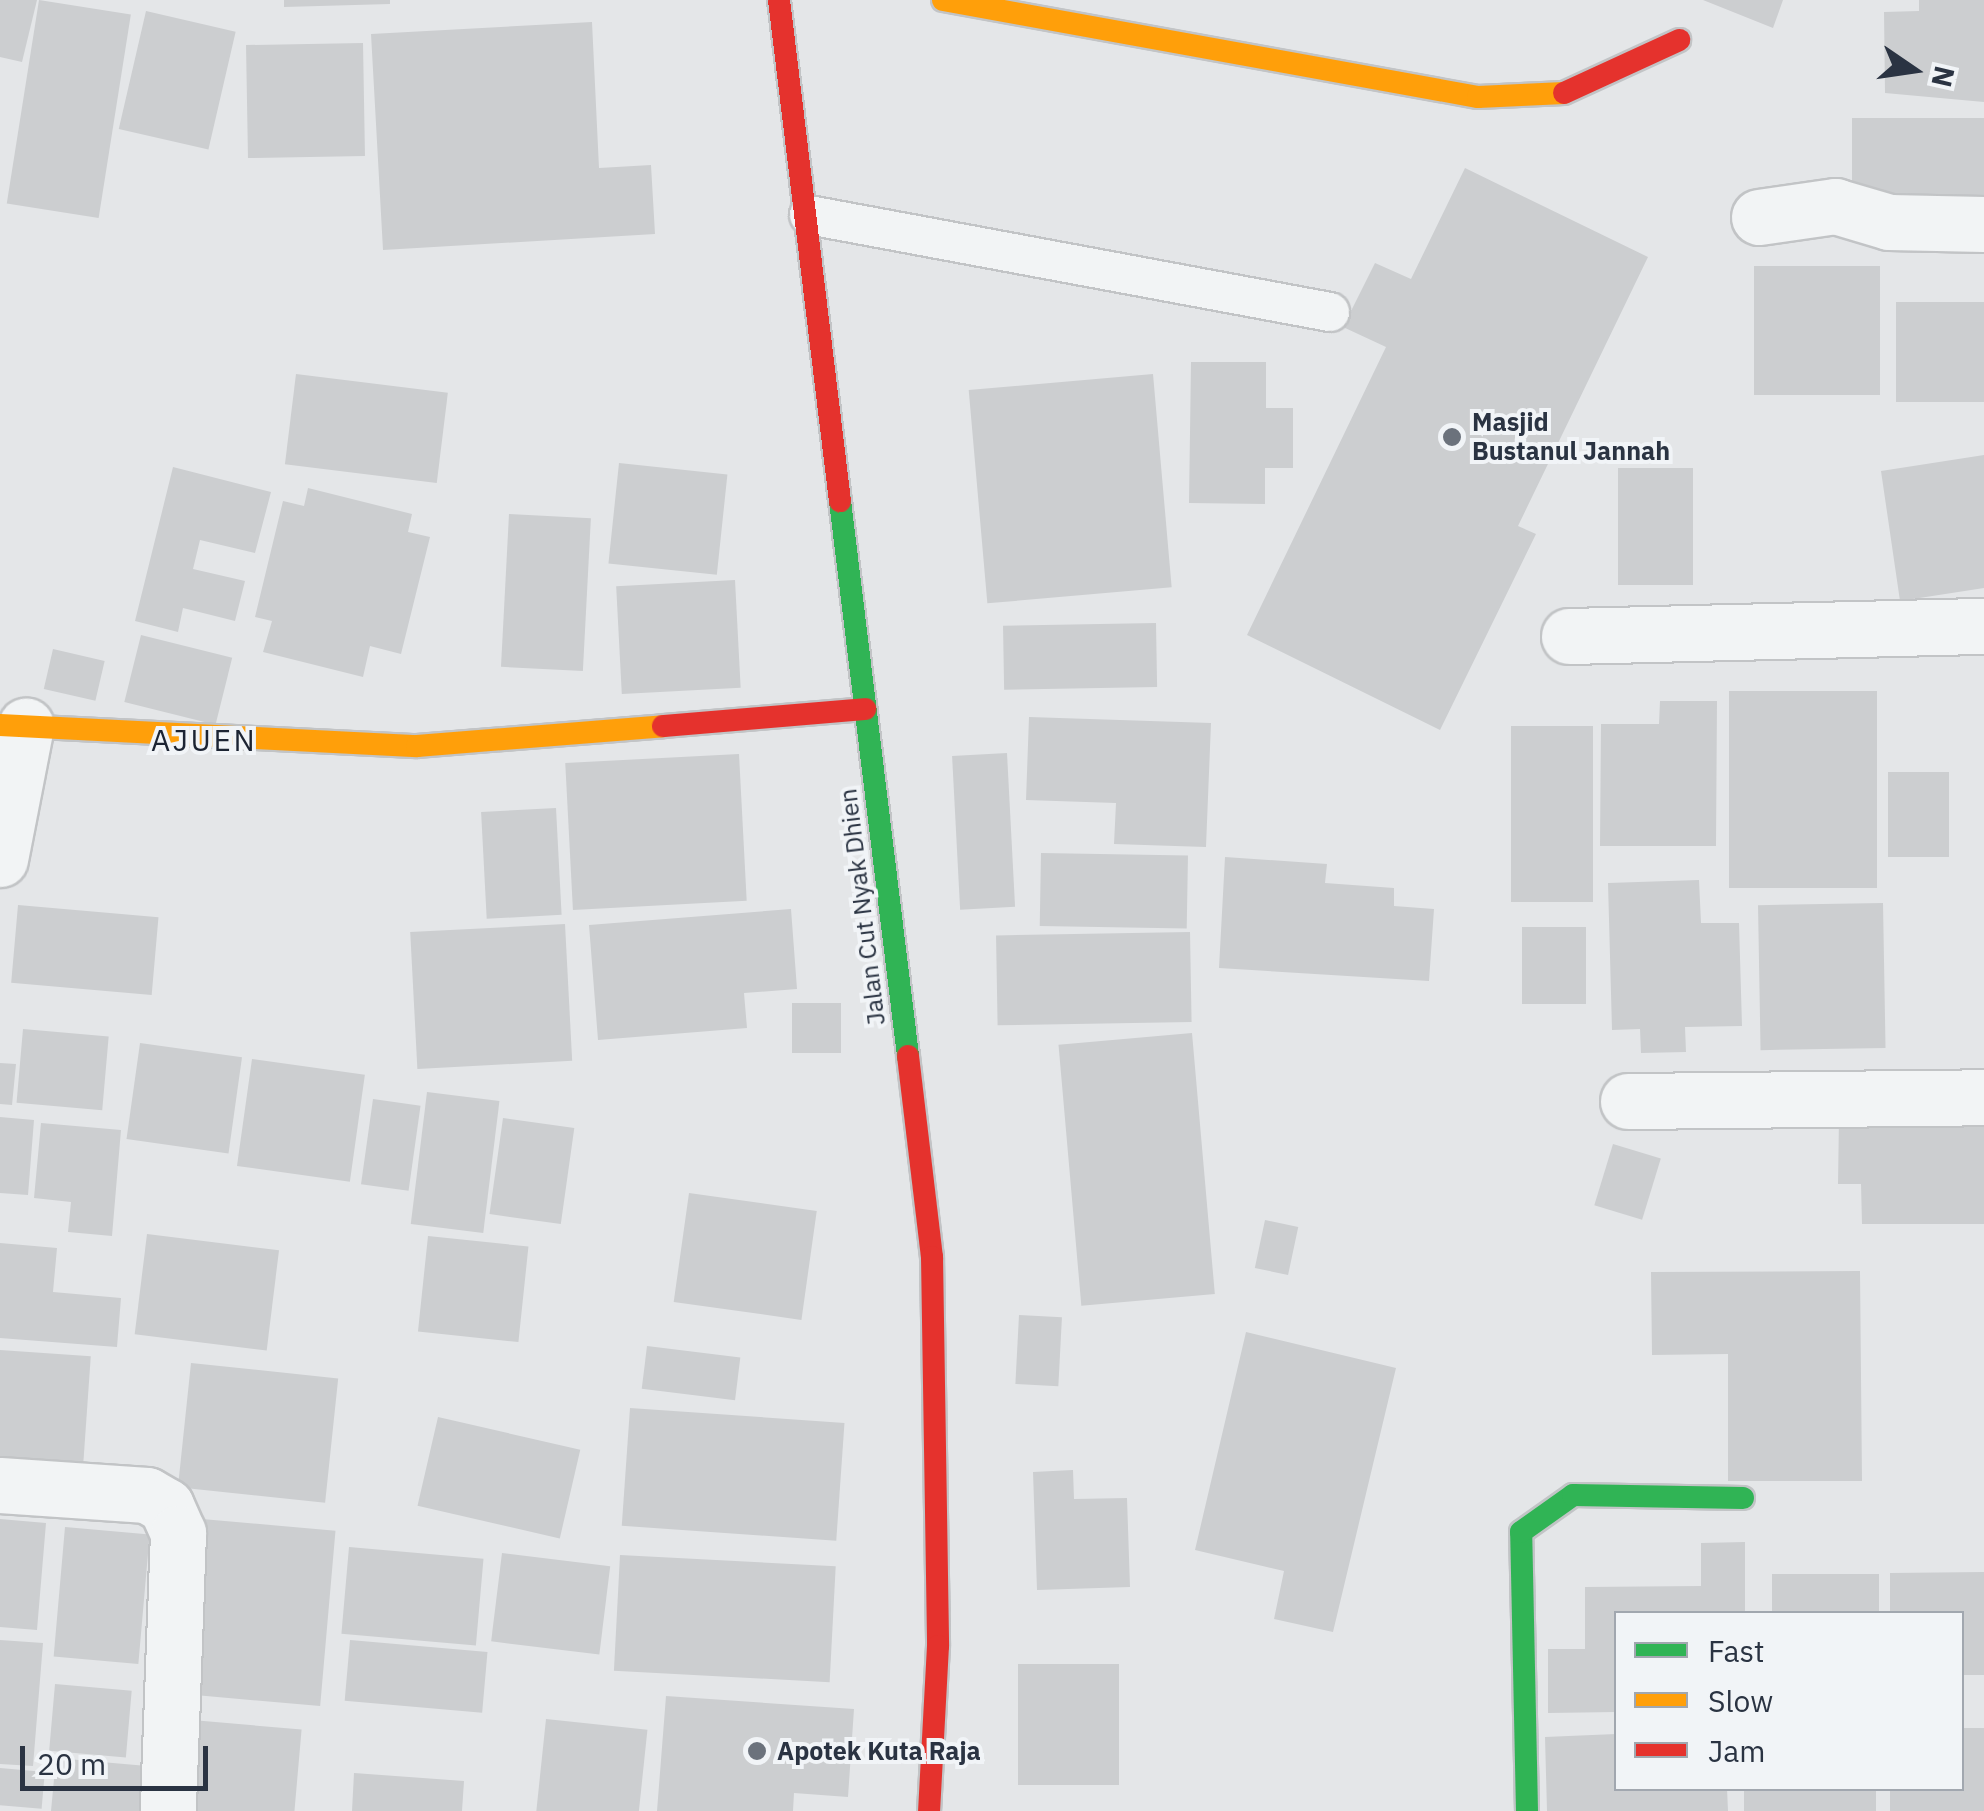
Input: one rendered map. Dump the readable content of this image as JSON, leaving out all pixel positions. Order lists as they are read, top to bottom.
{
  "streets": {
    "main road": ["Jalan Cut Nyak Dhien"]
  },
  "districts": ["AJUEN"],
  "places": ["Masjid Bustanul Jannah", "Apotek Kuta Raja"],
  "legend": ["Fast", "Slow", "Jam"],
  "scale_bar": "20 m",
  "north": "right"
}
